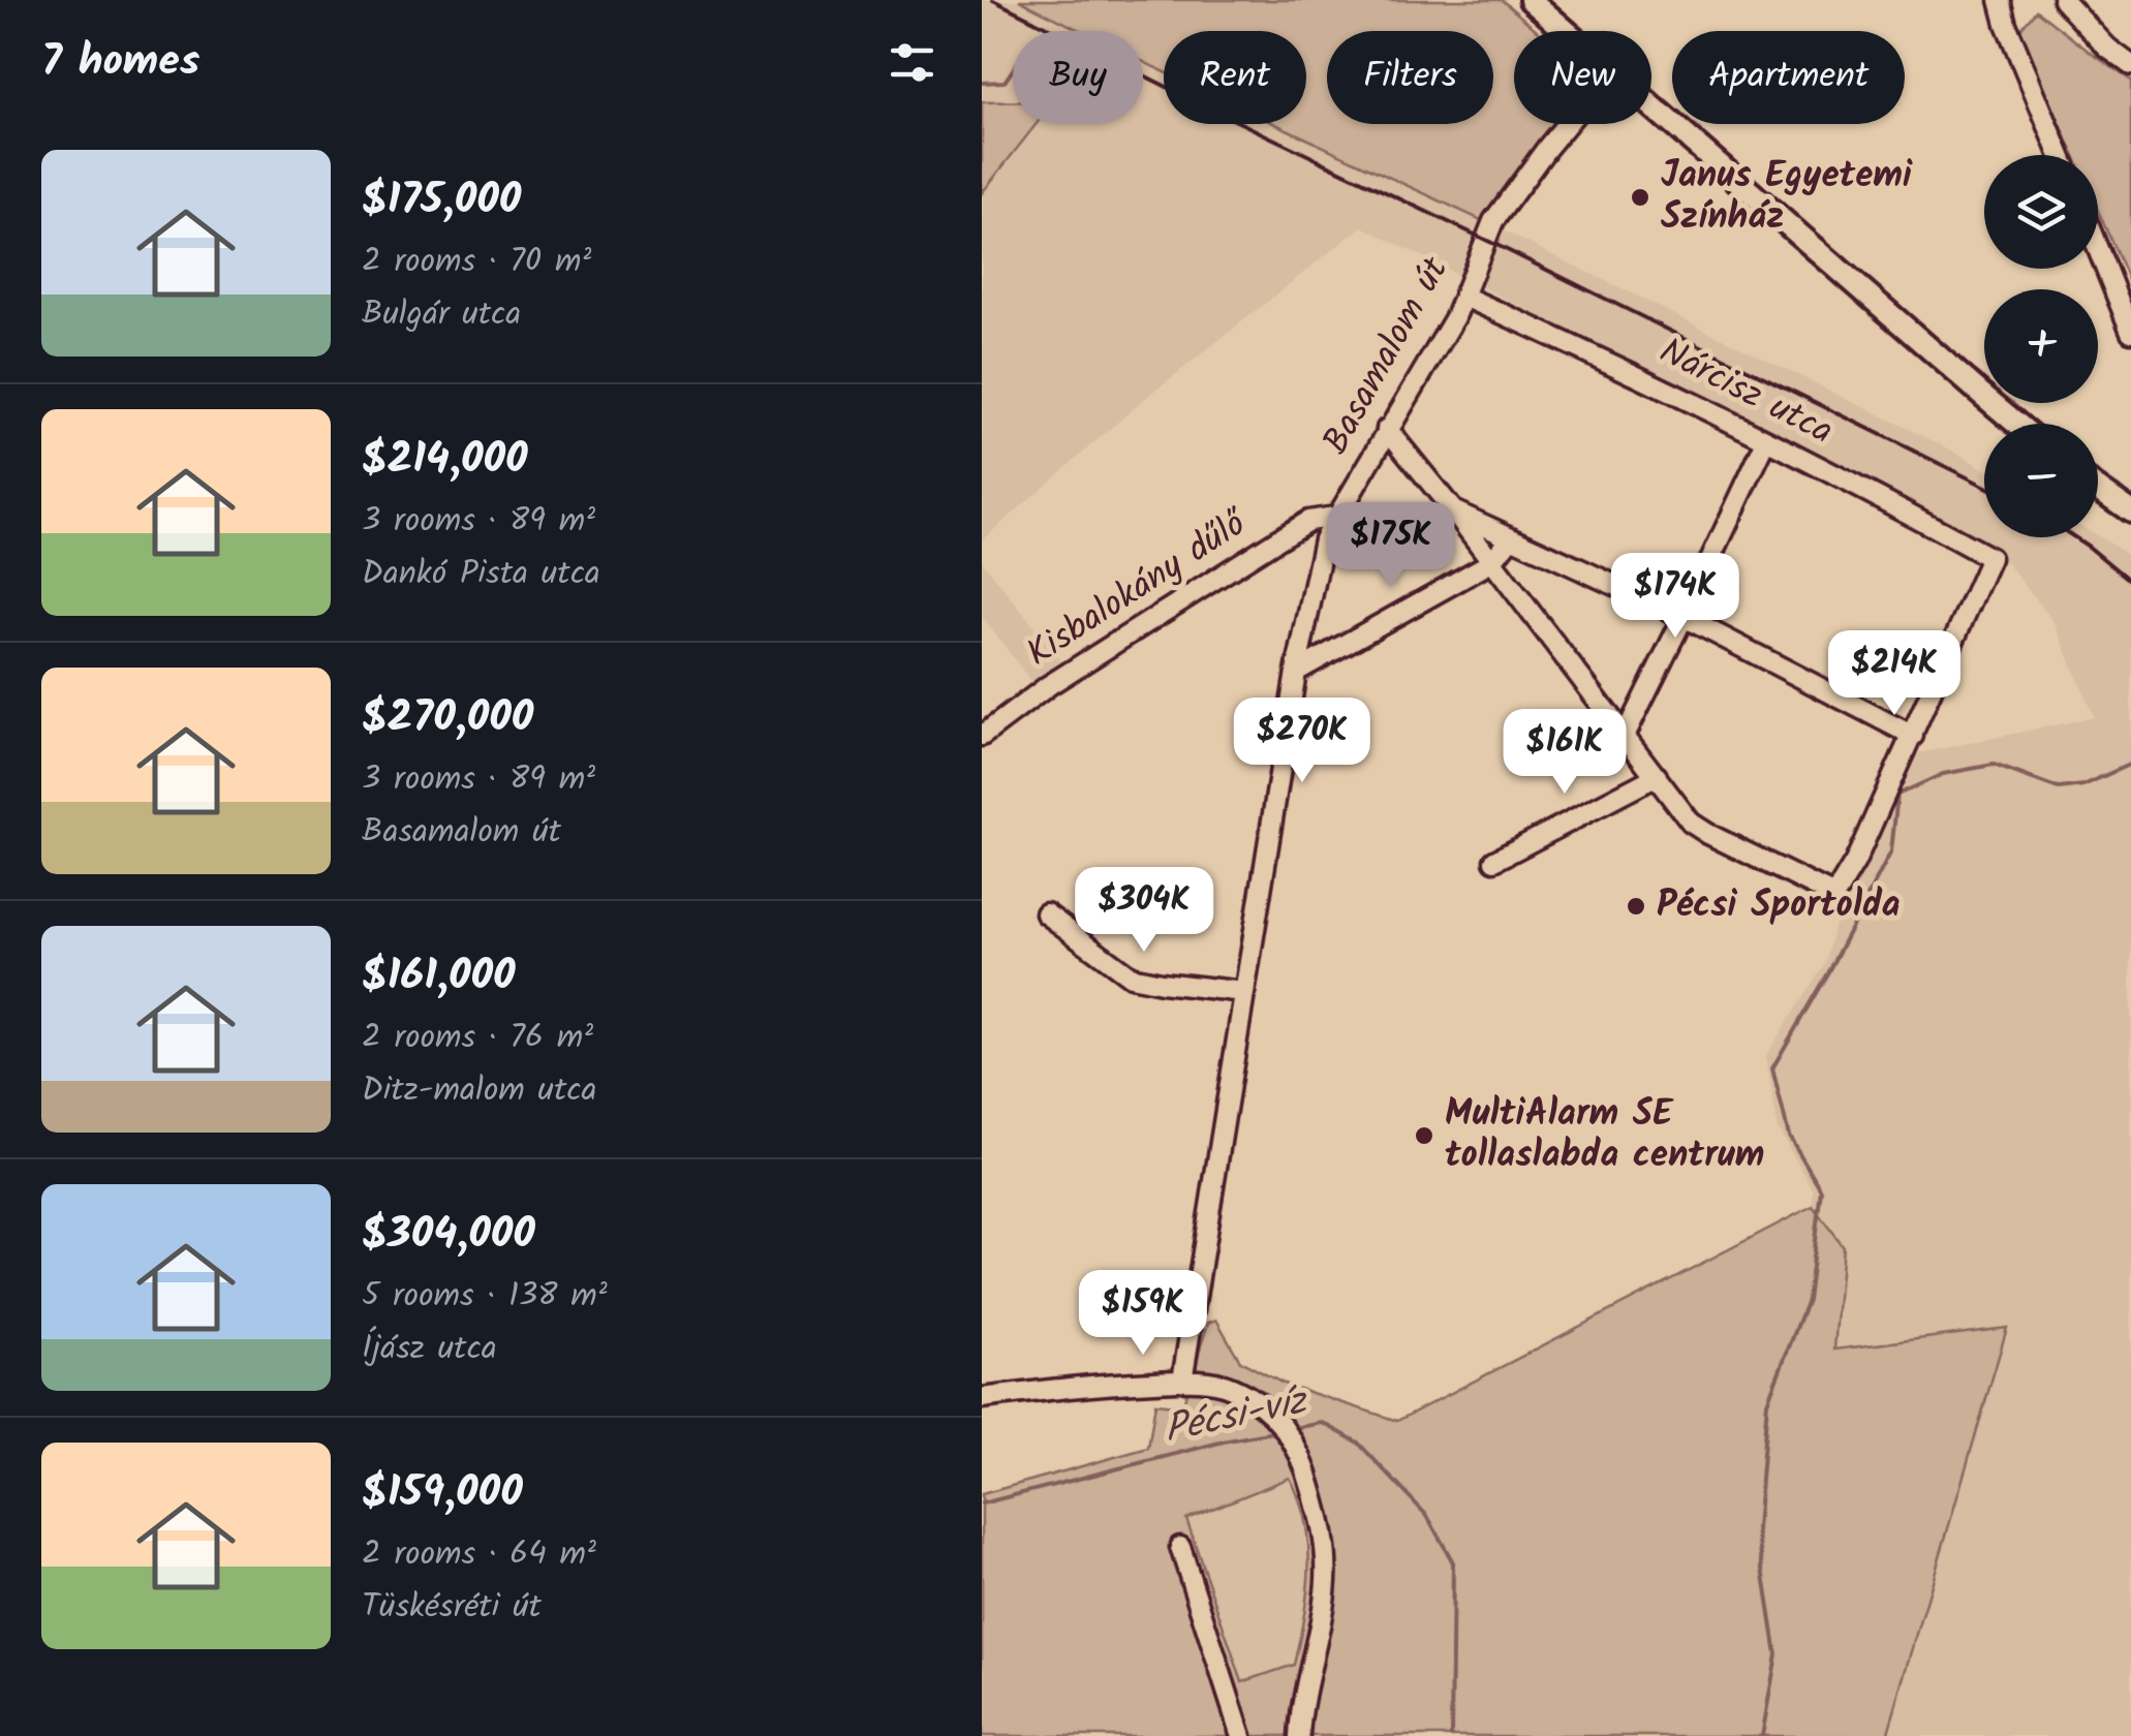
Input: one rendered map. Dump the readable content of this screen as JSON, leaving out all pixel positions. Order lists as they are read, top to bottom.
{
  "streets": {
    "street": ["Basamalom út", "Nárcisz utca", "Kisbalokány dűlő"]
  },
  "crossings": [
    ["Basamalom út", "Nárcisz utca"],
    ["Basamalom út", "Kisbalokány dűlő"]
  ],
  "water": ["Pécsi-víz"],
  "places": ["Janus Egyetemi Színház", "Pécsi Sportolda", "MultiAlarm SE tollaslabda centrum"],
  "page": {
    "heading": "7 homes",
    "chip": [
      "Buy",
      "Rent",
      "Filters",
      "New",
      "Apartment"
    ],
    "list": [
      {
        "name": "$175,000",
        "note": "2 rooms · 70 m² · Bulgár utca"
      },
      {
        "name": "$214,000",
        "note": "3 rooms · 89 m² · Dankó Pista utca"
      },
      {
        "name": "$270,000",
        "note": "3 rooms · 89 m² · Basamalom út"
      },
      {
        "name": "$161,000",
        "note": "2 rooms · 76 m² · Ditz-malom utca"
      },
      {
        "name": "$304,000",
        "note": "5 rooms · 138 m² · Íjász utca"
      },
      {
        "name": "$159,000",
        "note": "2 rooms · 64 m² · Tüskésréti út"
      }
    ],
    "map_buttons": ["+", "−"],
    "price": [
      "$175K",
      "$174K",
      "$214K",
      "$270K",
      "$161K",
      "$304K",
      "$159K"
    ]
  }
}
